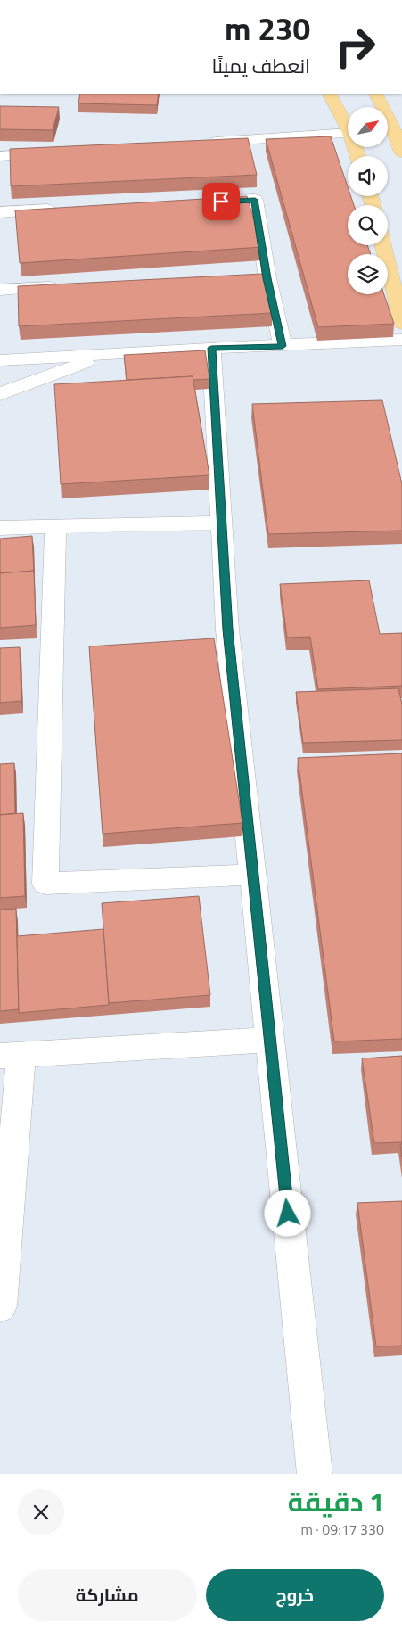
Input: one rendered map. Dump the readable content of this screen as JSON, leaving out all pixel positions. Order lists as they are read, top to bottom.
{
  "north": "top right",
  "page": {
    "turn": ["230 m", "انعطف يمينًا"],
    "heading": ["1 دقيقة", "330 m · 09:17"],
    "buttons": ["خروج", "مشاركة"]
  }
}
